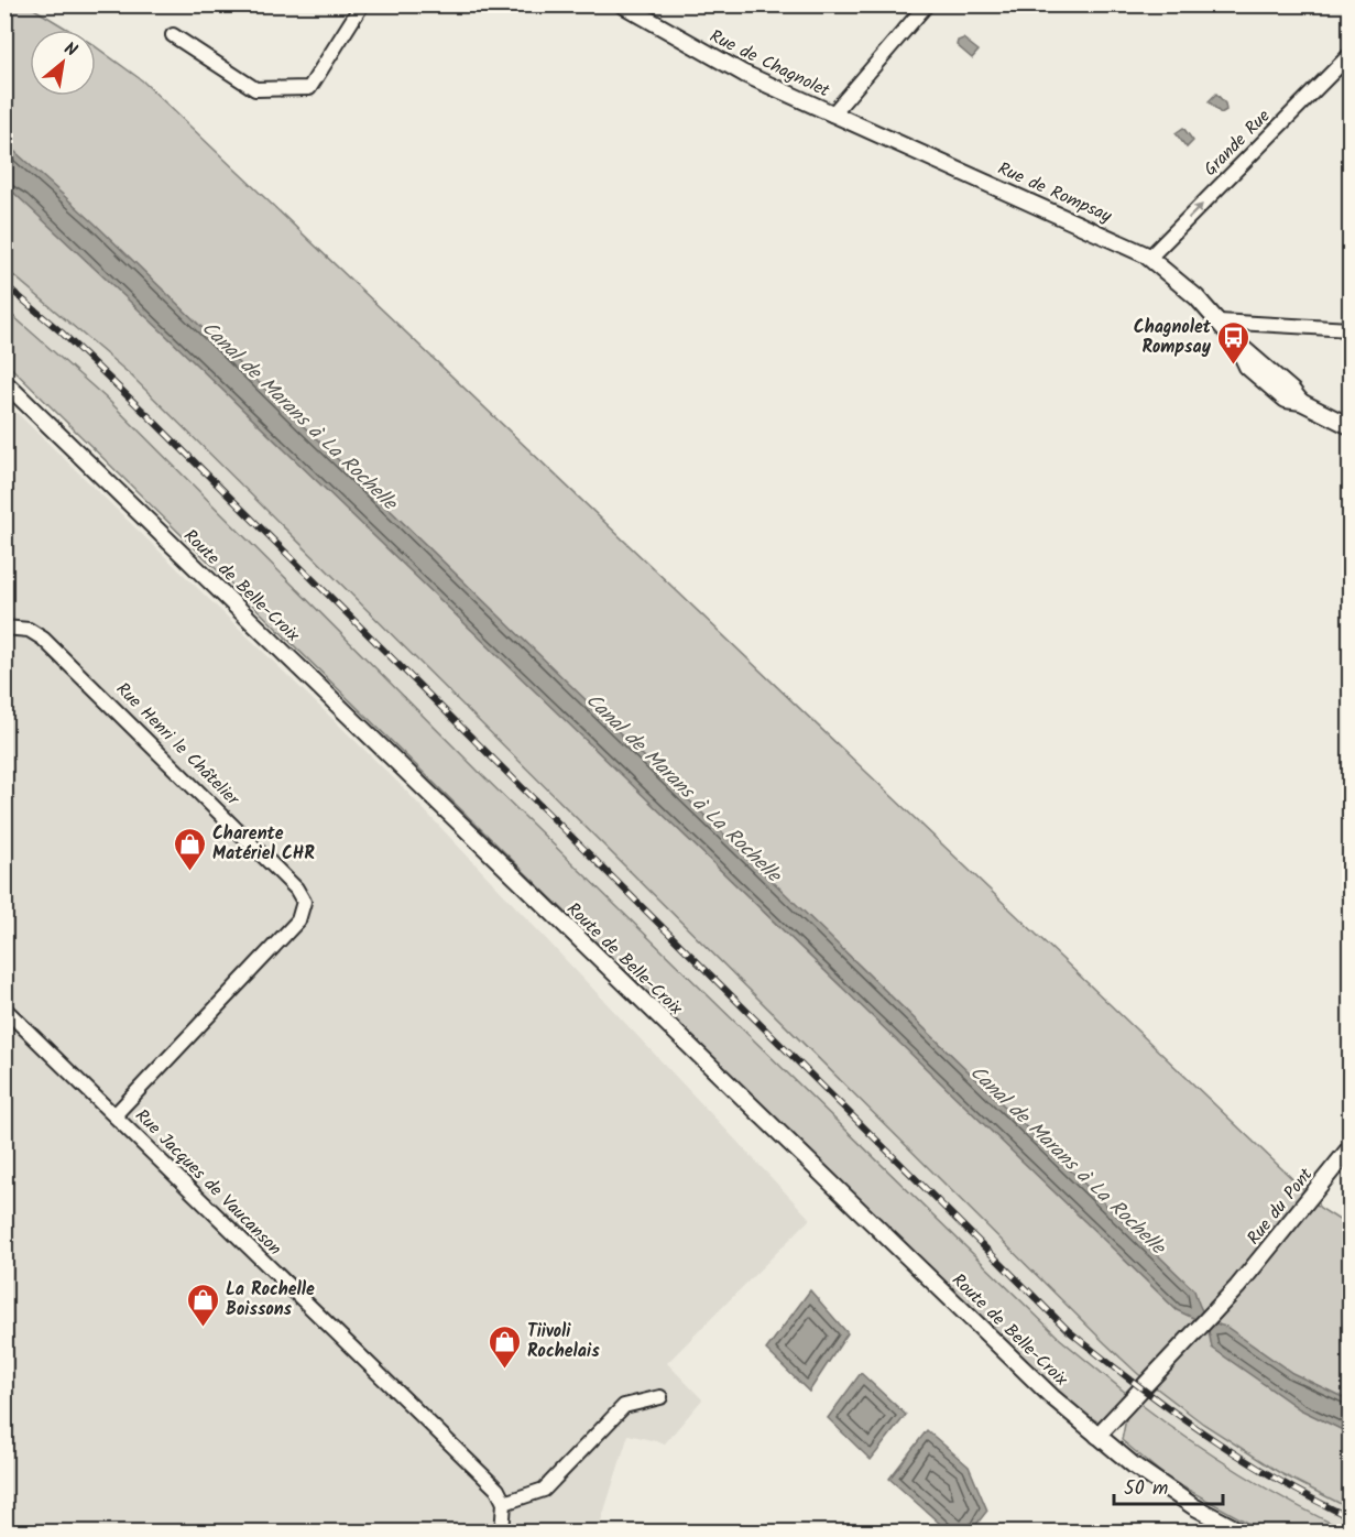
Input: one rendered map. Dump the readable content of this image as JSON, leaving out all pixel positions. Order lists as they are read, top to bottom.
{
  "streets": {
    "street": [
      "Rue de Chagnolet",
      "Grande Rue",
      "Rue de Rompsay",
      "Route de Belle-Croix",
      "Rue Henri le Châtelier",
      "Rue Jacques de Vaucanson",
      "Rue du Pont"
    ]
  },
  "crossings": [
    ["Rue de Chagnolet", "Rue de Rompsay"],
    ["Grande Rue", "Rue de Rompsay"],
    ["Route de Belle-Croix", "Rue du Pont"],
    ["Rue Henri le Châtelier", "Rue Jacques de Vaucanson"]
  ],
  "one_way": ["Grande Rue"],
  "water": ["Canal de Marans à La Rochelle"],
  "places": {
    "bus stop": ["Chagnolet Rompsay"],
    "shop": ["Charente Matériel CHR", "La Rochelle Boissons", "Tiivoli Rochelais"]
  },
  "scale_bar": "50 m",
  "north": "top right"
}
